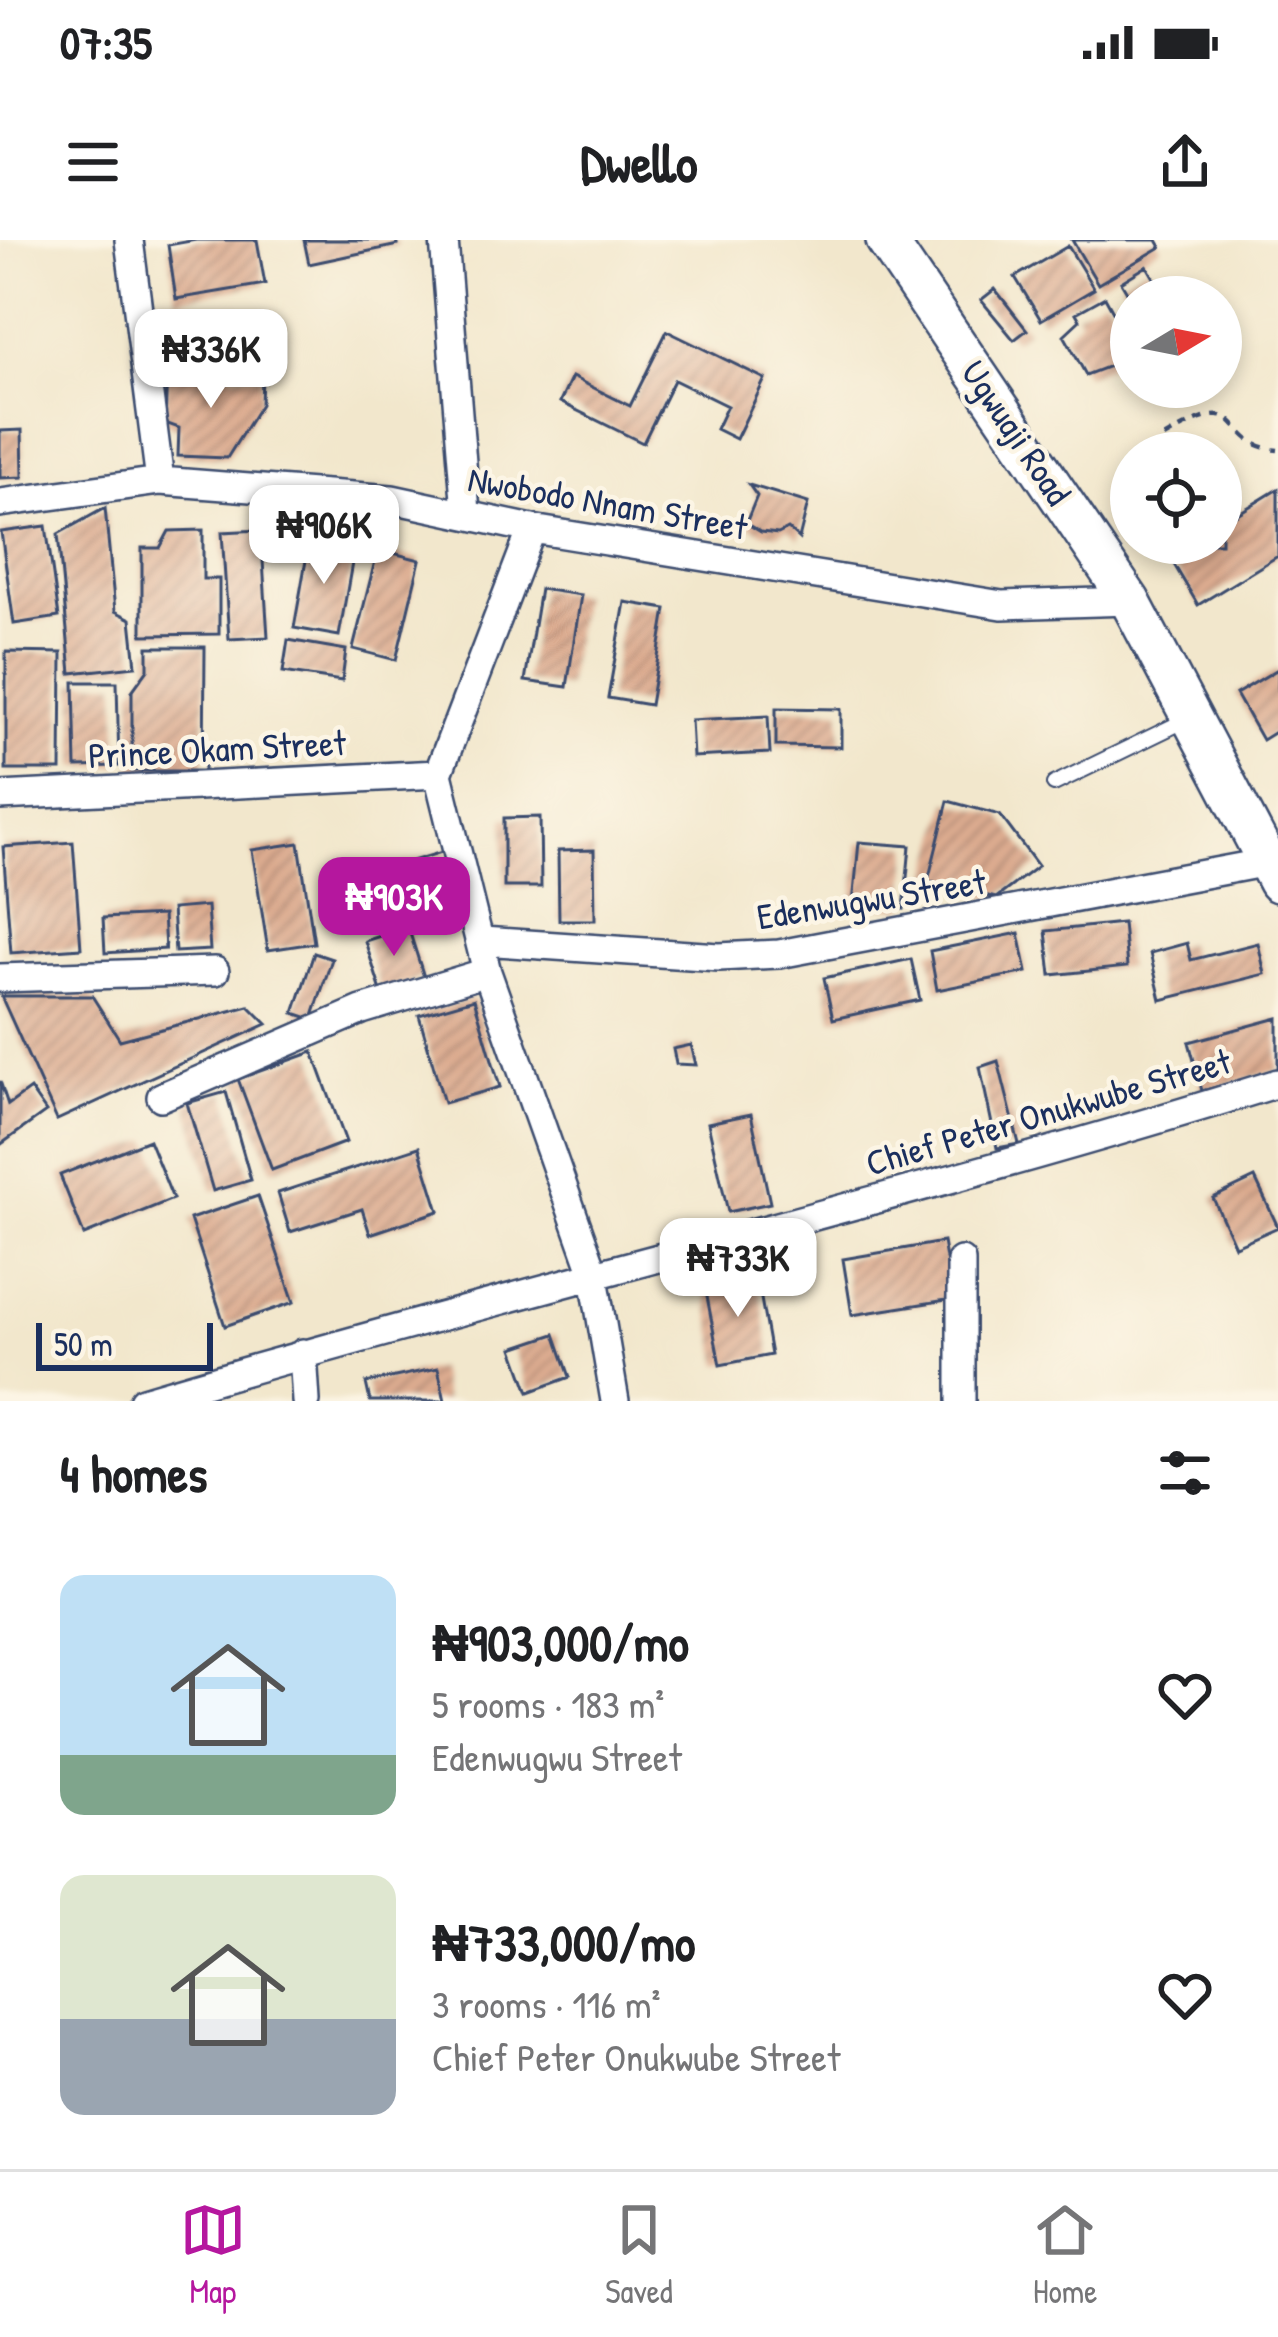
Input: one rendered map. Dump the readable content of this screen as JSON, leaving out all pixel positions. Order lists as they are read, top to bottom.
{
  "streets": {
    "main road": ["Ugwuaji Road"],
    "street": [
      "Nwobodo Nnam Street",
      "Prince Okam Street",
      "Edenwugwu Street",
      "Chief Peter Onukwube Street"
    ]
  },
  "crossings": [
    ["Ugwuaji Road", "Nwobodo Nnam Street"],
    ["Ugwuaji Road", "Edenwugwu Street"]
  ],
  "scale_bar": "50 m",
  "north": "right",
  "page": {
    "status": "07:35",
    "header": "Dwello",
    "price": [
      "₦336K",
      "₦906K",
      "₦903K",
      "₦733K"
    ],
    "scale": "50 m",
    "heading": "4 homes",
    "list": [
      {
        "name": "₦903,000/mo",
        "note": "5 rooms · 183 m² · Edenwugwu Street"
      },
      {
        "name": "₦733,000/mo",
        "note": "3 rooms · 116 m² · Chief Peter Onukwube Street"
      }
    ],
    "tabs": ["Map", "Saved", "Home"]
  }
}
